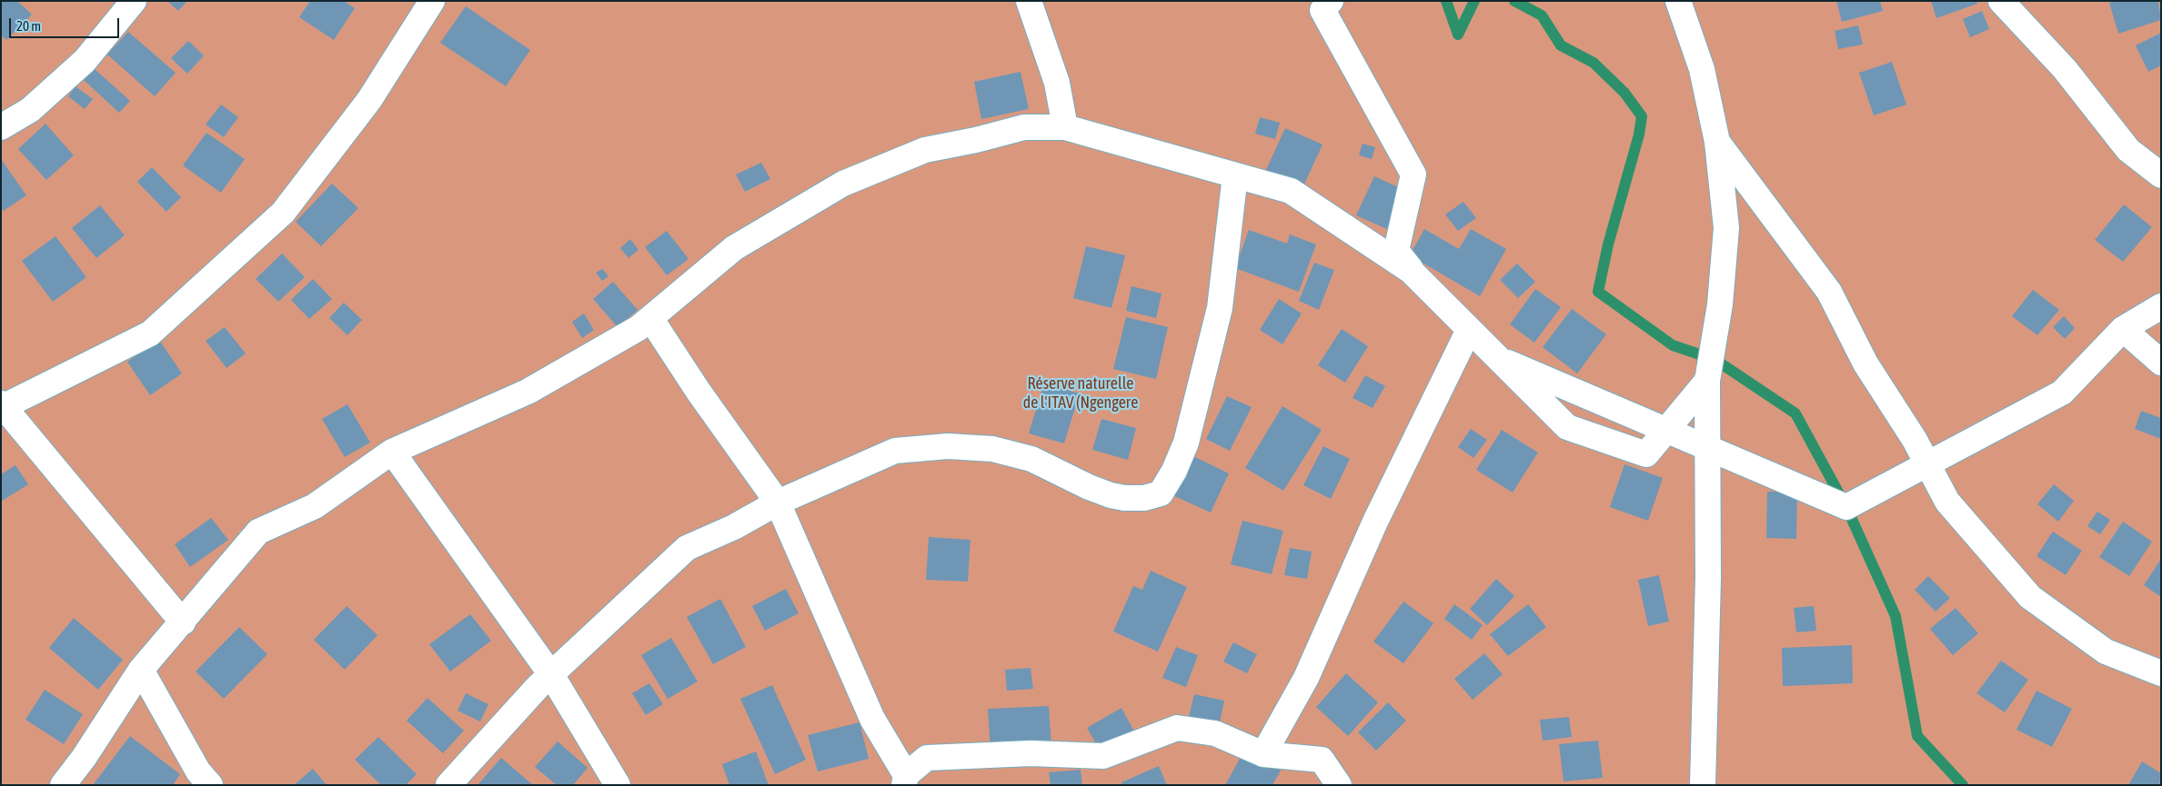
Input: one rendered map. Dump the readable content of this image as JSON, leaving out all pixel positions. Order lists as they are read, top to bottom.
{
  "parks": ["Réserve naturelle de l'ITAV (Ngengere"],
  "scale_bar": "20 m"
}
